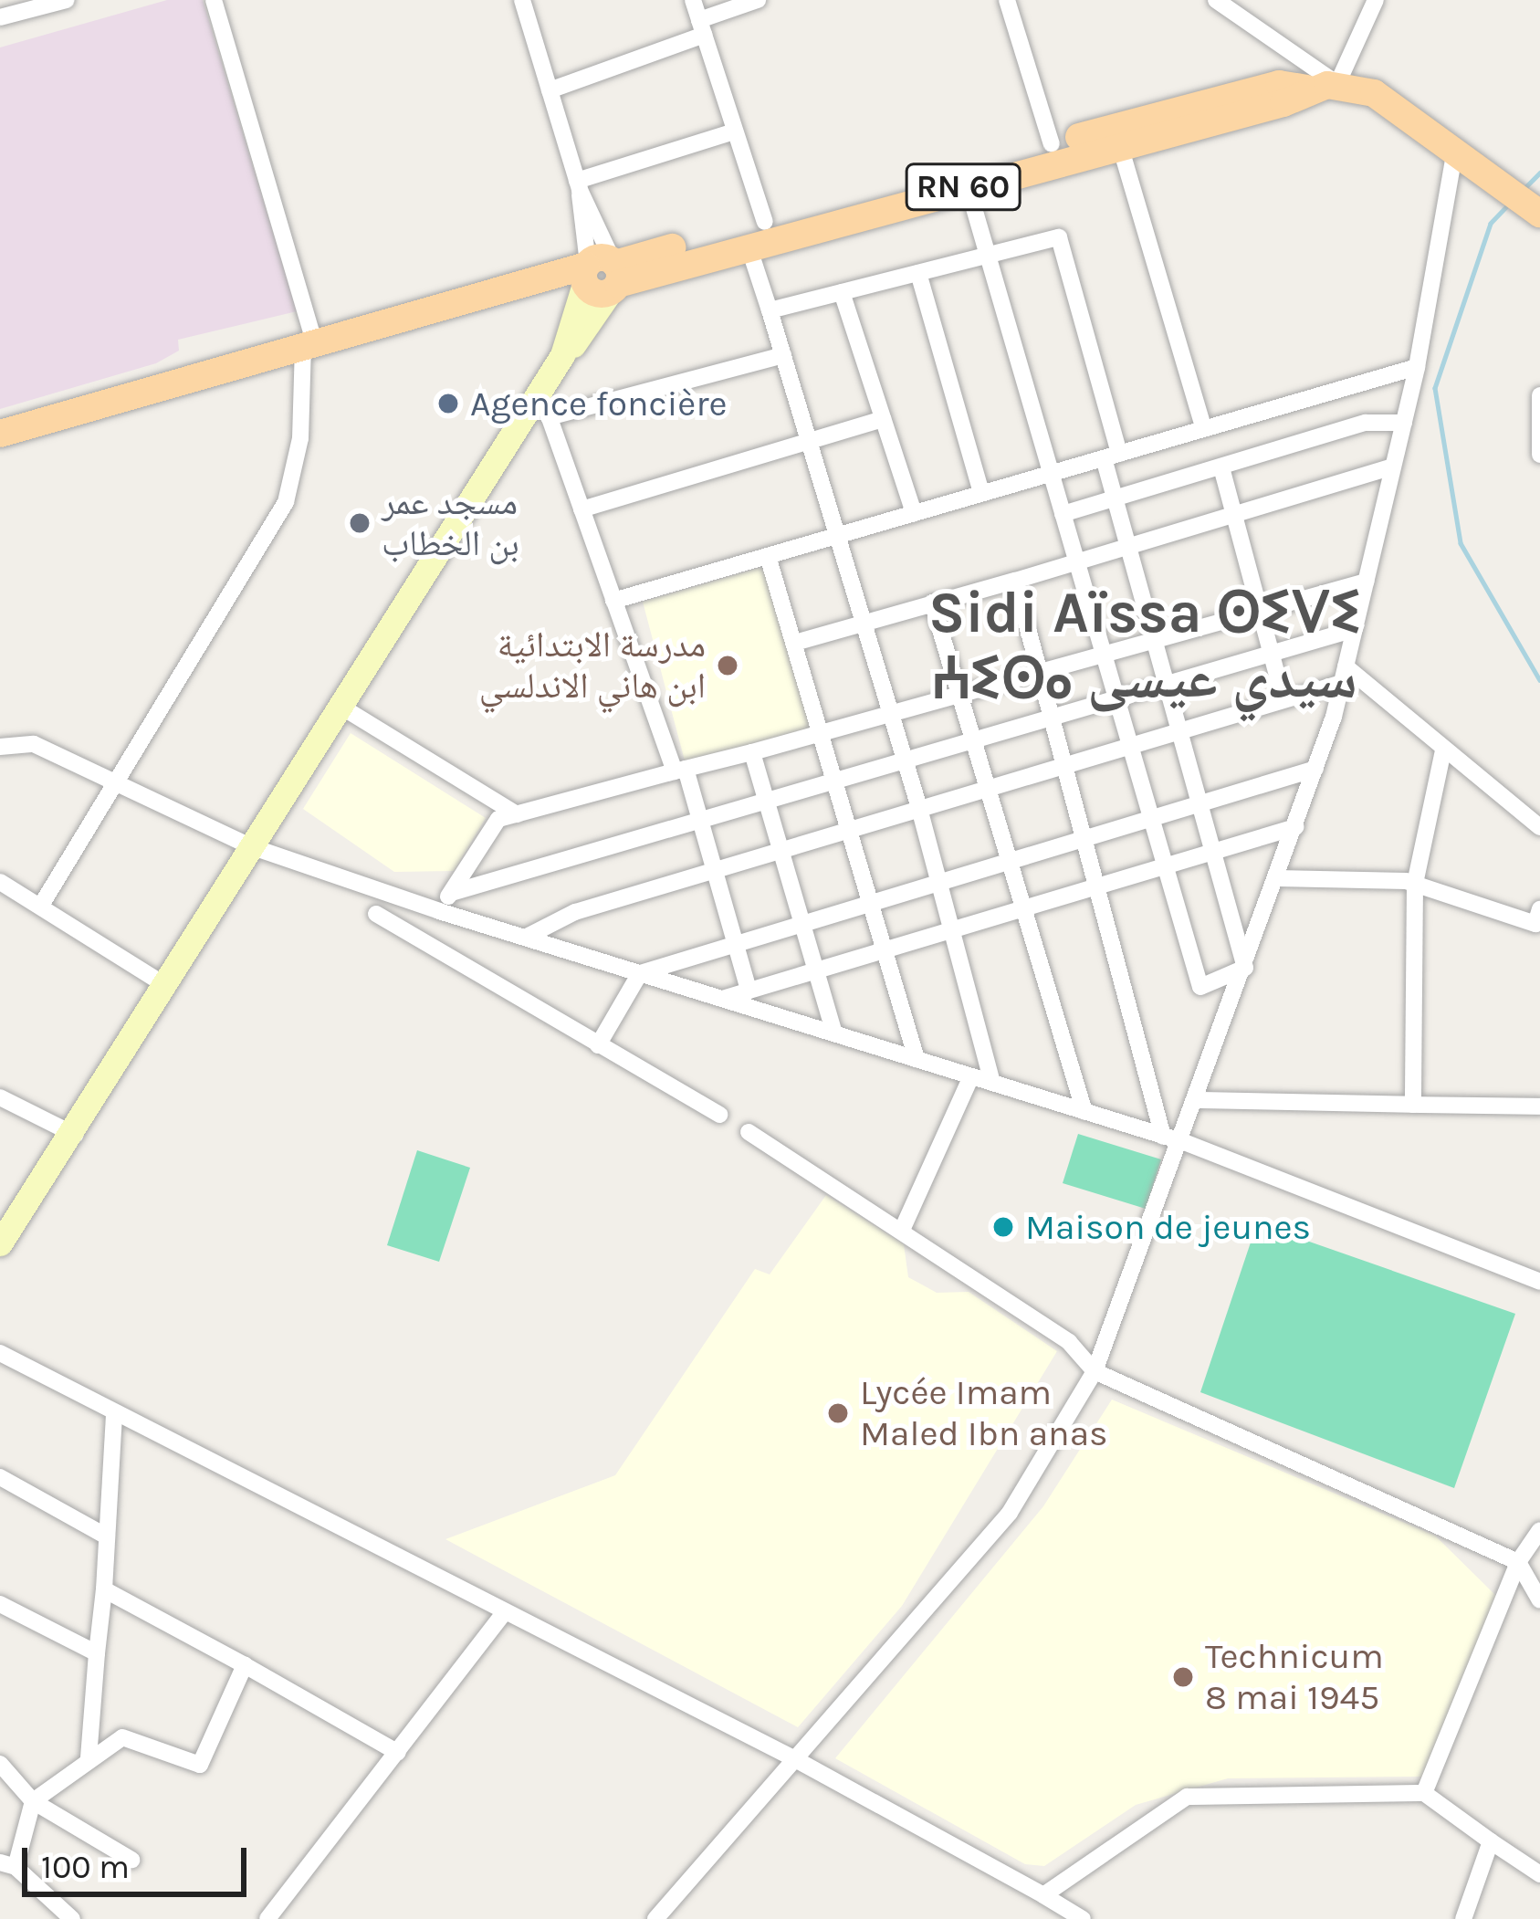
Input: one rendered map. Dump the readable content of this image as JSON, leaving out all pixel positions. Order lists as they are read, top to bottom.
{
  "streets": {
    "main road": ["RN 60"]
  },
  "districts": ["Sidi Aïssa ⵙⵉⴸⵉ ⵄⵉⵙⴰ سيدي عيسى"],
  "places": [
    "Agence foncière",
    "مسجد عمر بن الخطاب",
    "مدرسة الابتدائية ابن هاني الاندلسي",
    "Maison de jeunes",
    "Lycée Imam Maled Ibn anas",
    "Technicum 8 mai 1945"
  ],
  "scale_bar": "100 m"
}
